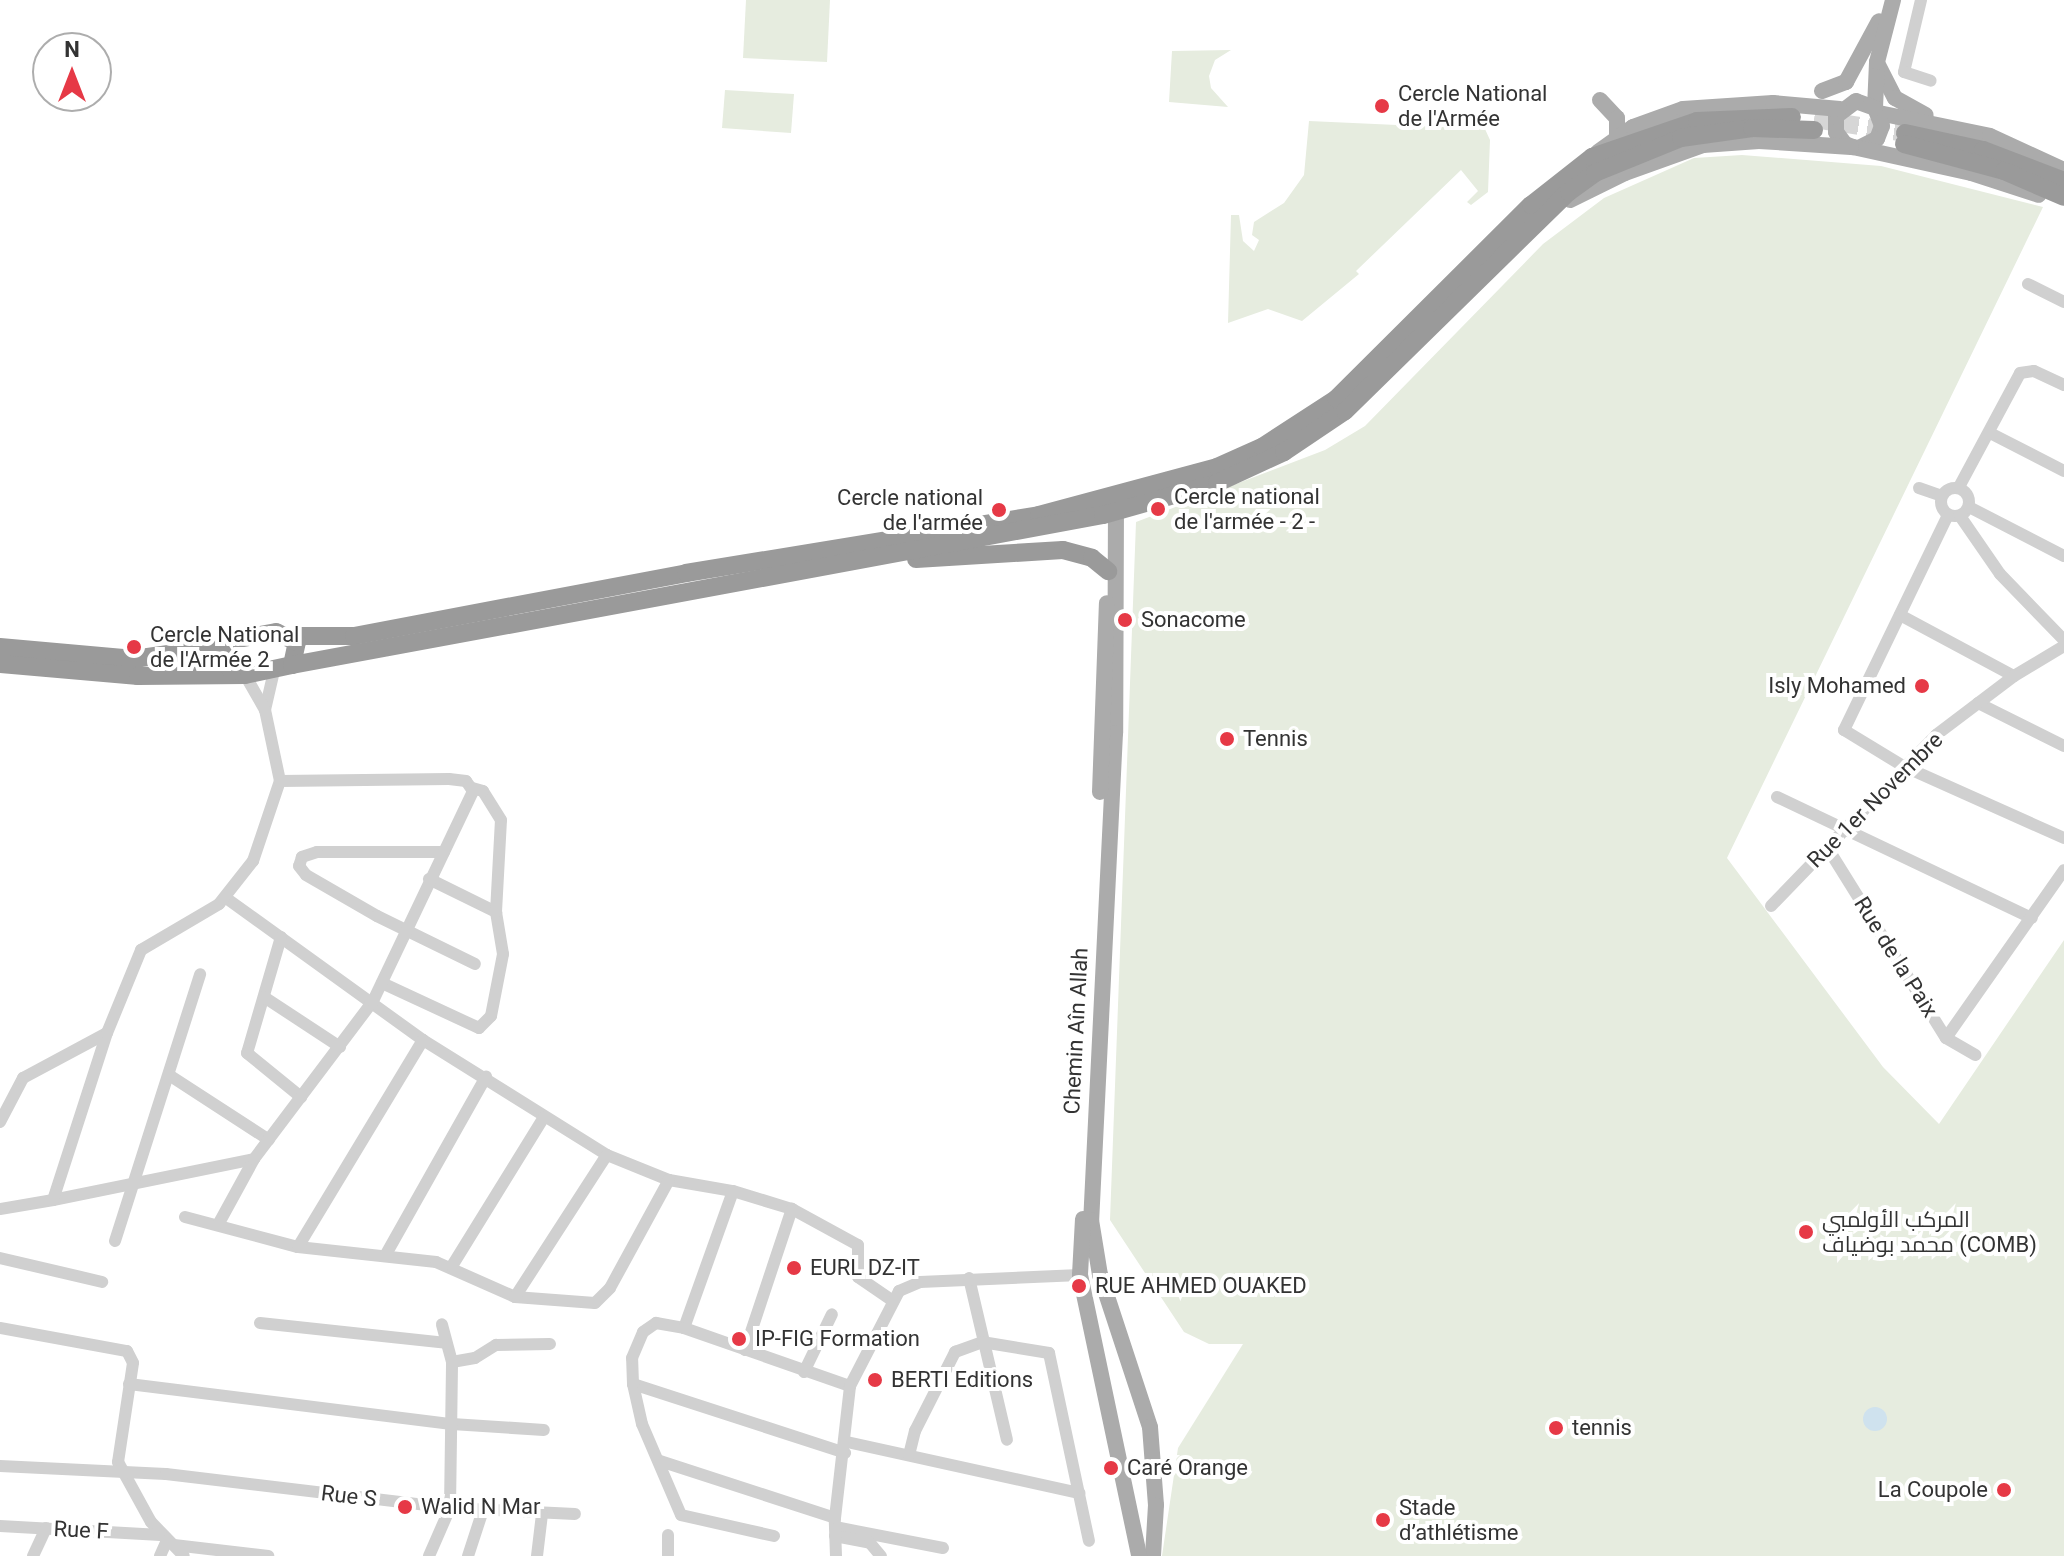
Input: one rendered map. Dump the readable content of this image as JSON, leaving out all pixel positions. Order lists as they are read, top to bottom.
{
  "streets": {
    "main road": ["Chemin Aîn Allah"],
    "street": [
      "Rue 1er Novembre",
      "Rue de la Paix",
      "Rue S",
      "Rue F"
    ]
  },
  "crossings": [
    ["Rue 1er Novembre", "Rue de la Paix"]
  ],
  "places": [
    "Cercle National de l'Armée",
    "Cercle national de l'armée - 2 -",
    "Cercle national de l'armée",
    "Sonacome",
    "Cercle National de l'Armée 2",
    "Isly Mohamed",
    "Tennis",
    "المركب الأولمبي محمد بوضياف (COMB)",
    "EURL DZ-IT",
    "RUE AHMED OUAKED",
    "IP-FIG Formation",
    "BERTI Editions",
    "tennis",
    "Caré Orange",
    "La Coupole",
    "Walid N Mar",
    "Stade d’athlétisme"
  ],
  "north": "top"
}
